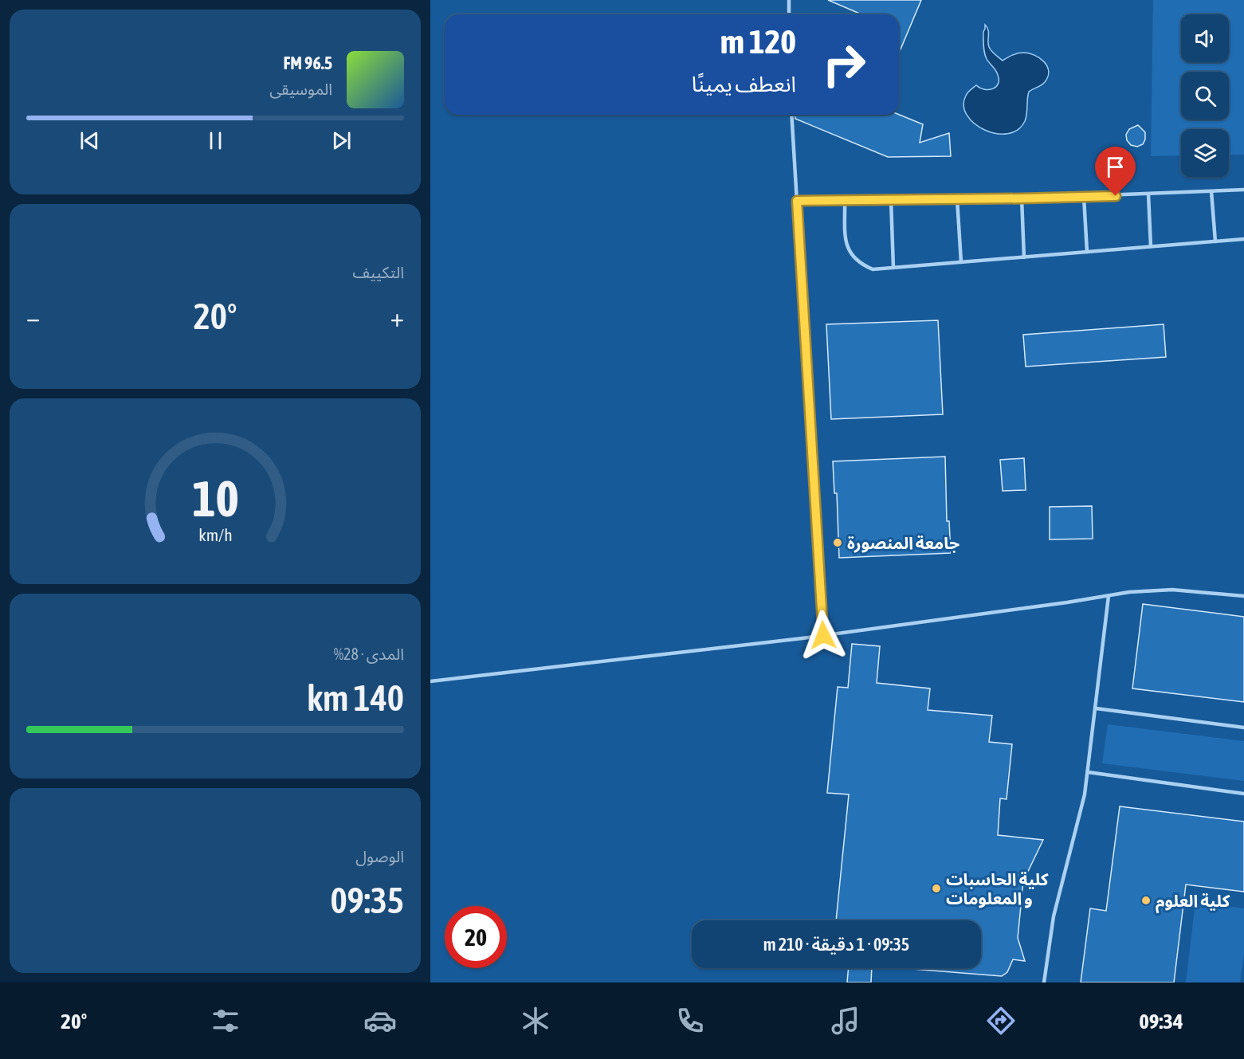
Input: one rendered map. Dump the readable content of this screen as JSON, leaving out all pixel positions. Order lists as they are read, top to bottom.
{
  "places": ["جامعة المنصورة", "كلية الحاسبات و المعلومات", "كلية العلوم"],
  "page": {
    "turn": ["120 m", "انعطف يمينًا"],
    "song": ["96.5 FM", "الموسيقى"],
    "tile": [
      "التكييف",
      ["المدى · 28%", "140 km"],
      ["الوصول", "09:35"]
    ],
    "heat": ["−", "20°", "+"],
    "limit": "20",
    "trip": "09:35 · 1 دقيقة · 210 m",
    "tabs": ["09:34", "20°"],
    "gauge": ["10", "km/h"]
  }
}
